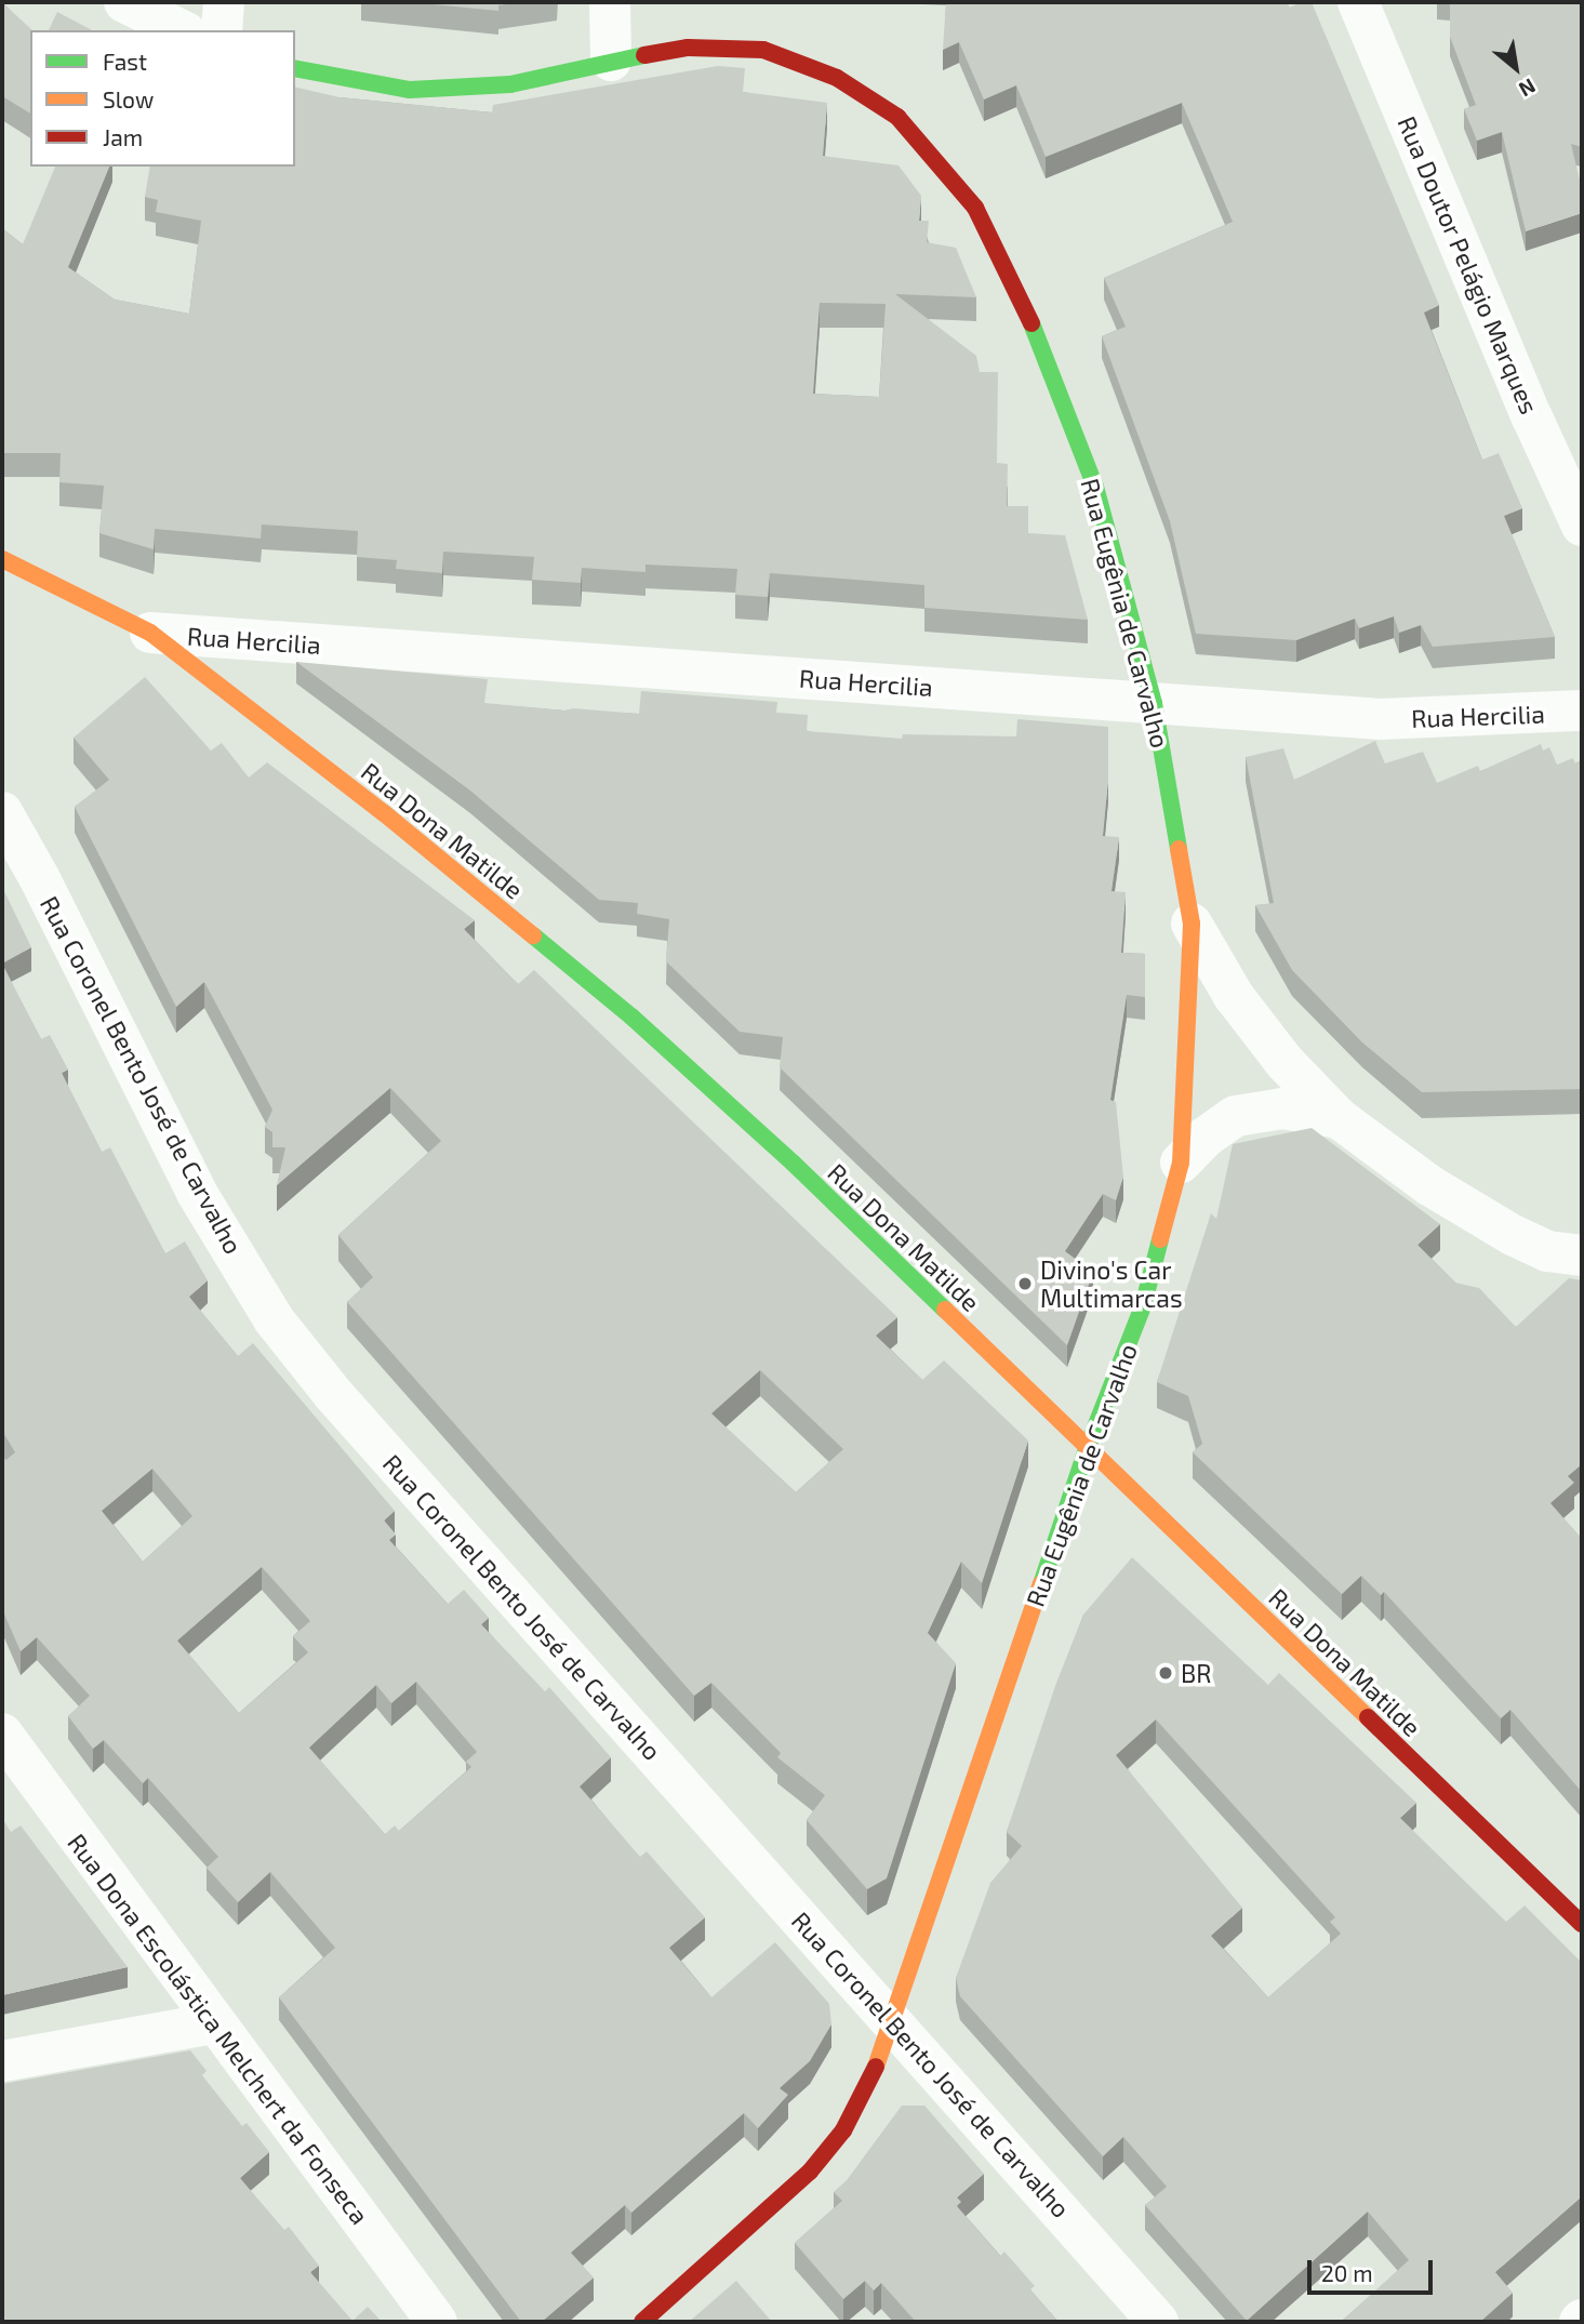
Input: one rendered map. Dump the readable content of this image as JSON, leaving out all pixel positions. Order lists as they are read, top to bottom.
{
  "streets": {
    "street": [
      "Rua Doutor Pelágio Marques",
      "Rua Eugênia de Carvalho",
      "Rua Hercilia",
      "Rua Dona Matilde",
      "Rua Coronel Bento José de Carvalho",
      "Rua Dona Escolástica Melchert da Fonseca"
    ]
  },
  "crossings": [
    ["Rua Eugênia de Carvalho", "Rua Hercilia"],
    ["Rua Eugênia de Carvalho", "Rua Dona Matilde"],
    ["Rua Eugênia de Carvalho", "Rua Coronel Bento José de Carvalho"],
    ["Rua Hercilia", "Rua Dona Matilde"]
  ],
  "places": ["Divino's Car Multimarcas", "BR"],
  "legend": ["Fast", "Slow", "Jam"],
  "scale_bar": "20 m",
  "north": "bottom right"
}
